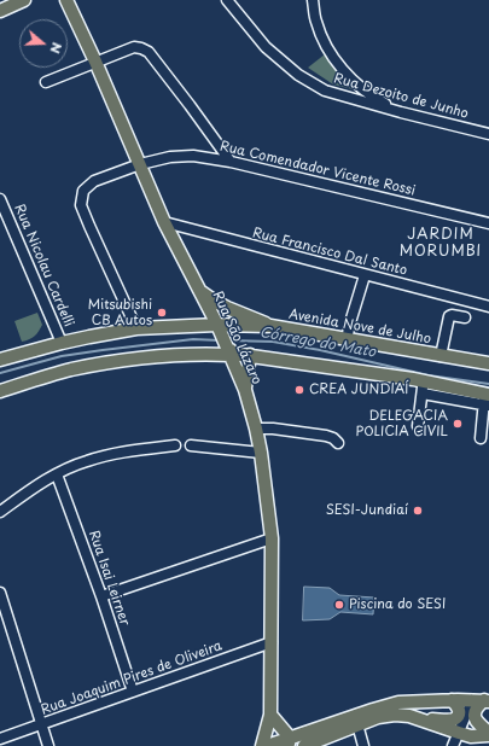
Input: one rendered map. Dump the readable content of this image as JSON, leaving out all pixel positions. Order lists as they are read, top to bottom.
{
  "streets": {
    "main road": ["Avenida Nove de Julho", "Rua São Lázaro"],
    "street": [
      "Rua Dezoito de Junho",
      "Rua Comendador Vicente Rossi",
      "Rua Francisco Dal Santo",
      "Rua Nicolau Cardelli",
      "Rua Isai Leirner",
      "Rua Joaquim Pires de Oliveira"
    ]
  },
  "crossings": [
    ["Rua Comendador Vicente Rossi", "Avenida Nove de Julho"],
    ["Rua Comendador Vicente Rossi", "Rua São Lázaro"],
    ["Rua Francisco Dal Santo", "Rua São Lázaro"],
    ["Rua Nicolau Cardelli", "Avenida Nove de Julho"],
    ["Avenida Nove de Julho", "Rua São Lázaro"],
    ["Rua São Lázaro", "Rua Joaquim Pires de Oliveira"],
    ["Rua Isai Leirner", "Rua Joaquim Pires de Oliveira"]
  ],
  "districts": ["JARDIM MORUMBI"],
  "water": ["Córrego do Mato"],
  "places": [
    "Mitsubishi CB Autos",
    "CREA JUNDIAÍ",
    "DELEGACIA POLICIA CIVIL",
    "SESI-Jundiaí",
    "Piscina do SESI"
  ],
  "north": "right"
}
